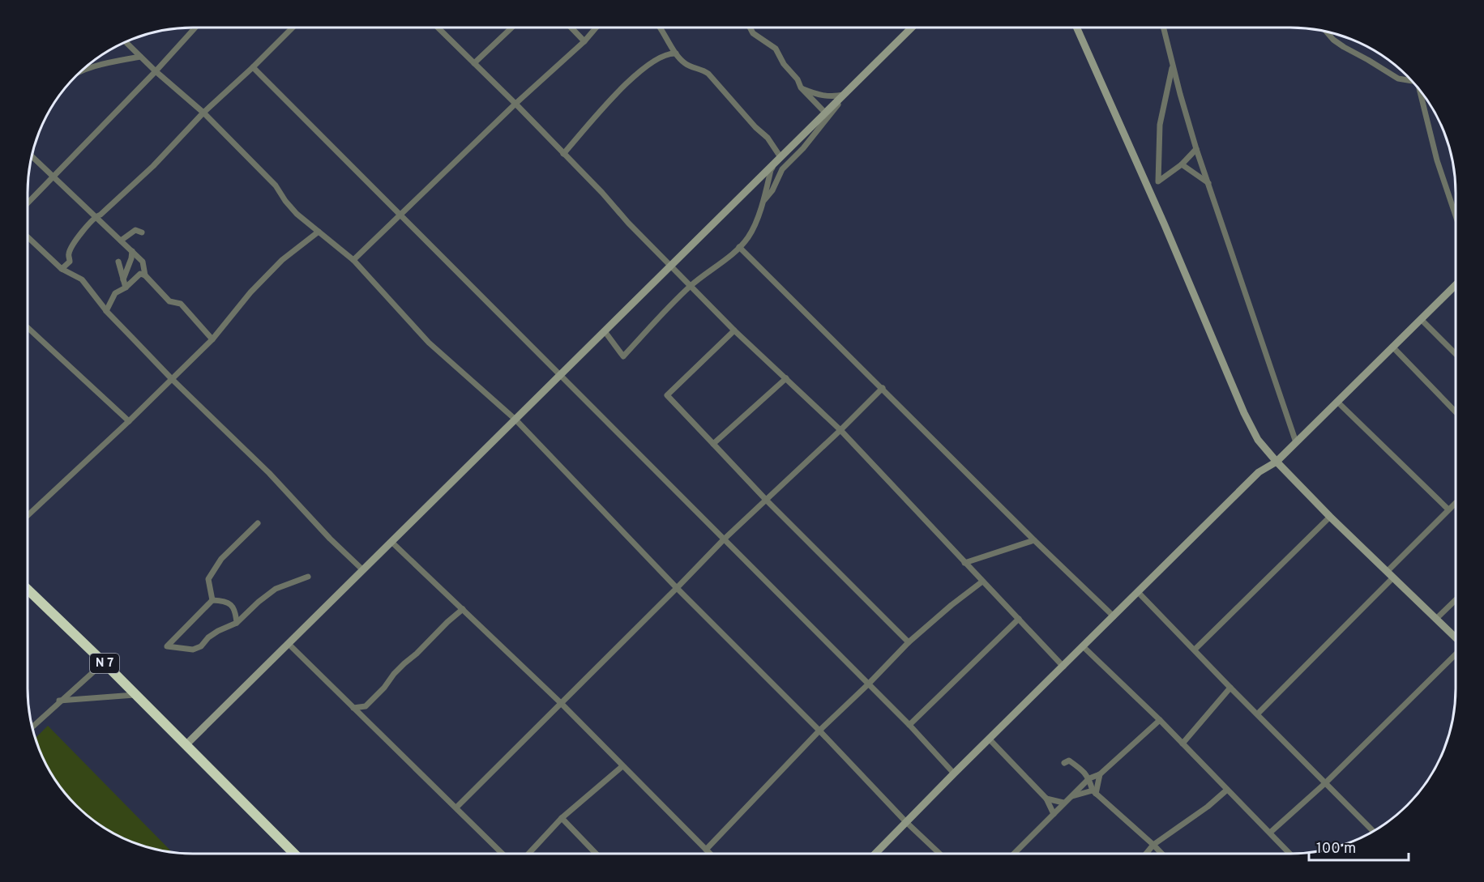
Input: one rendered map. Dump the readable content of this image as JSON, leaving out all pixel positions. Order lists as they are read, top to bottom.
{
  "streets": {
    "highway": ["N 7"]
  },
  "scale_bar": "100 m"
}
